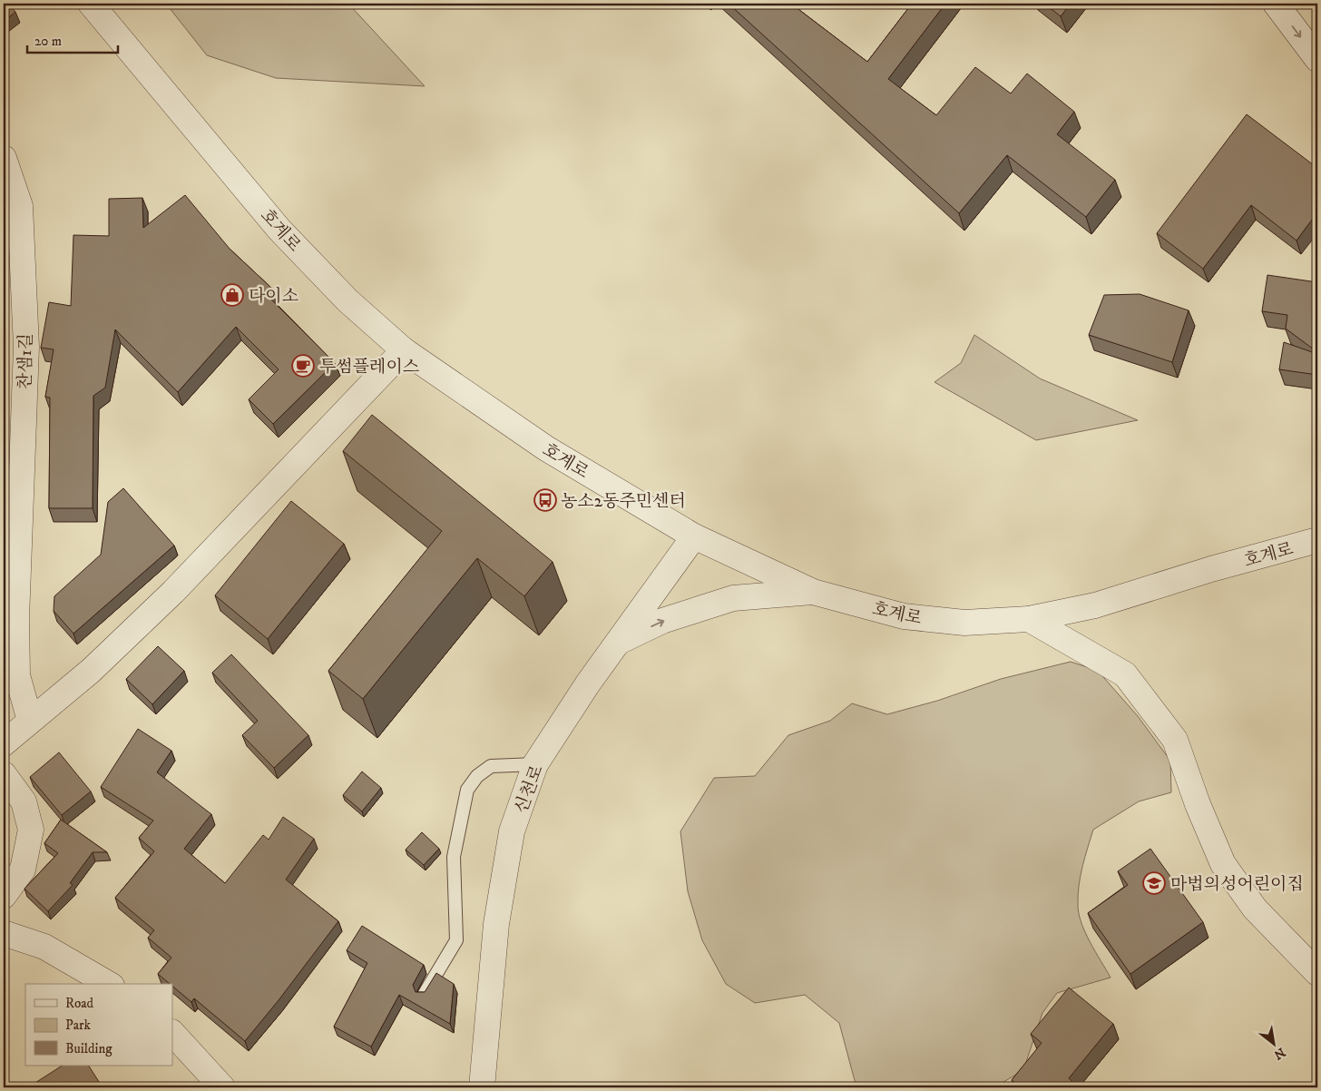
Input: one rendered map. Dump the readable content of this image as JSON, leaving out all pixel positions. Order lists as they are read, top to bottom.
{
  "streets": {
    "street": ["호계로", "찬샘1길", "신천로"]
  },
  "crossings": [
    ["호계로", "신천로"]
  ],
  "places": {
    "shop": ["다이소"],
    "cafe": ["투썸플레이스"],
    "bus stop": ["농소2동주민센터"],
    "school or university": ["마법의성어린이집"]
  },
  "legend": ["Road", "Park", "Building"],
  "scale_bar": "20 m",
  "north": "bottom right"
}
